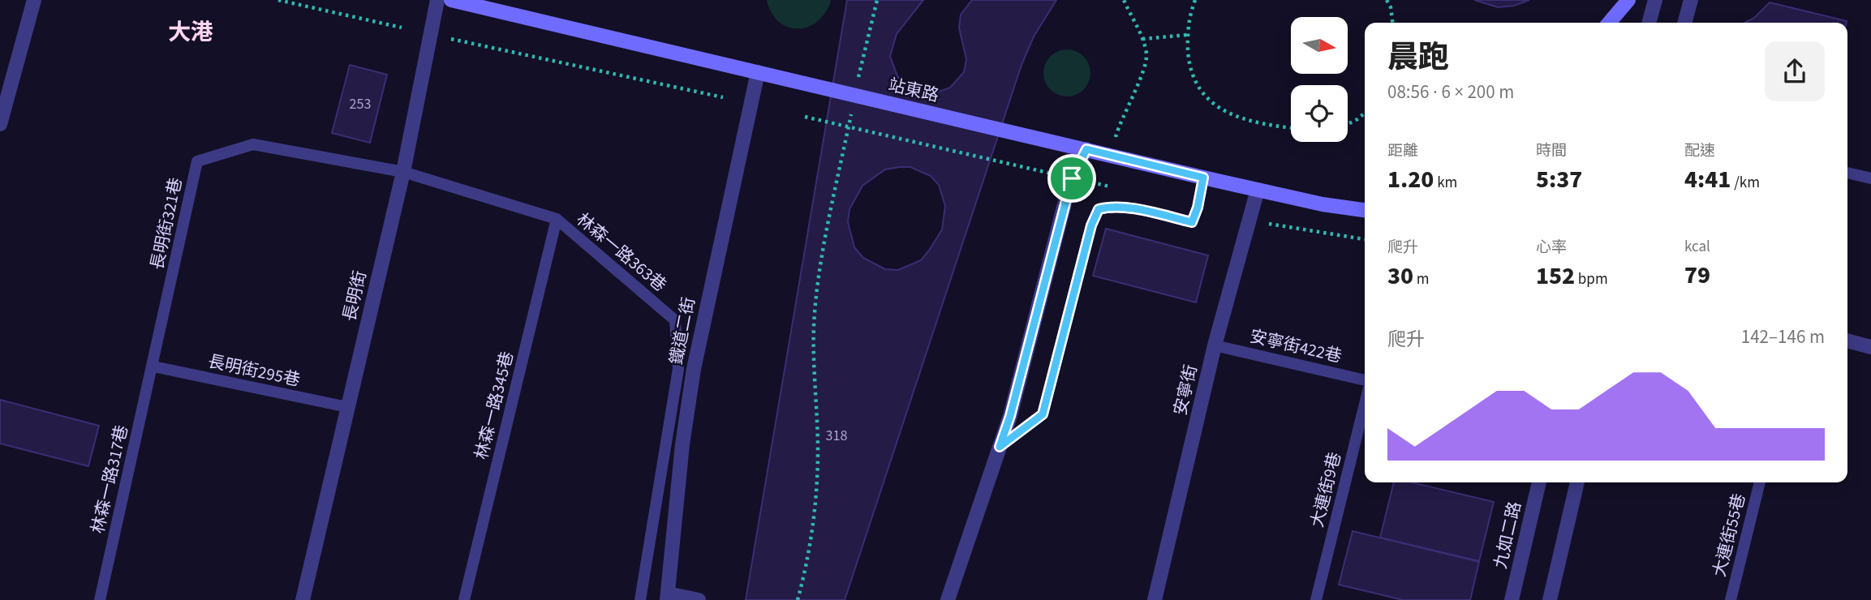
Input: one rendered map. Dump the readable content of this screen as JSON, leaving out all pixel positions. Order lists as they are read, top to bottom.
{
  "streets": {
    "main road": ["站東路"],
    "street": [
      "長明街",
      "鐵道二街",
      "安寧街",
      "九如二路"
    ],
    "lane": [
      "長明街321巷",
      "林森一路363巷",
      "安寧街422巷",
      "長明街295巷",
      "林森一路345巷",
      "林森一路317巷",
      "大連街9巷",
      "大連街55巷"
    ]
  },
  "crossings": [
    ["站東路", "鐵道二街"],
    ["站東路", "安寧街"],
    ["長明街321巷", "林森一路363巷"],
    ["長明街321巷", "長明街"],
    ["長明街321巷", "長明街295巷"],
    ["長明街321巷", "林森一路317巷"],
    ["林森一路363巷", "長明街"],
    ["林森一路363巷", "林森一路345巷"],
    ["長明街", "長明街295巷"],
    ["安寧街422巷", "安寧街"],
    ["長明街295巷", "林森一路317巷"]
  ],
  "districts": ["大港"],
  "house_numbers": ["253", "318"],
  "north": "right",
  "page": {
    "heading": ["晨跑", "08:56 · 6 × 200 m"],
    "stats": [
      ["距離", "1.20 km"],
      ["時間", "5:37"],
      ["配速", "4:41 /km"],
      ["爬升", "30 m"],
      ["心率", "152 bpm"],
      ["kcal", "79"]
    ],
    "chart": ["爬升", "142–146 m"]
  }
}
